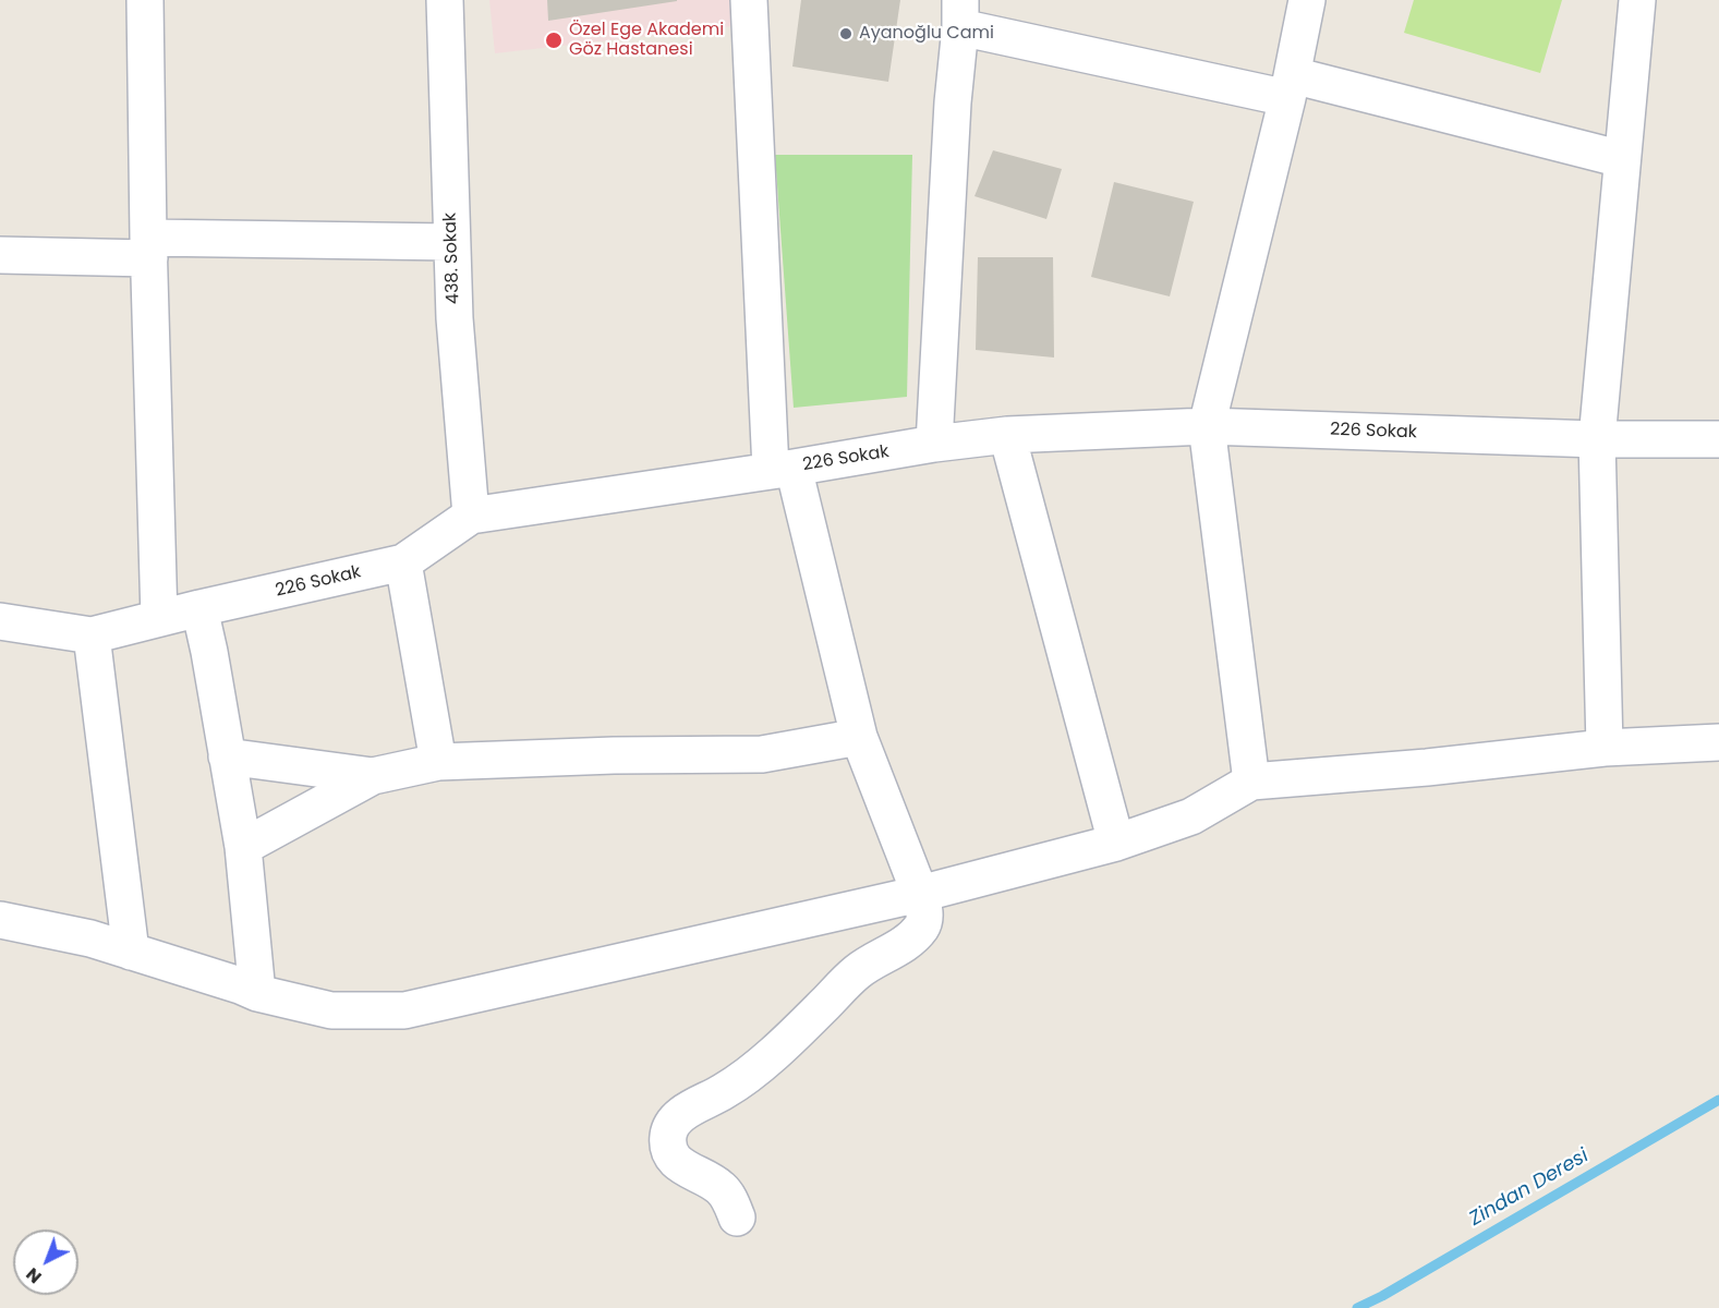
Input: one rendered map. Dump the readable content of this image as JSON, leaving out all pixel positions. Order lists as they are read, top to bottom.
{
  "streets": {
    "street": ["438. Sokak", "226 Sokak"]
  },
  "crossings": [
    ["438. Sokak", "226 Sokak"]
  ],
  "water": ["Zindan Deresi"],
  "places": ["Ayanoğlu Cami", "Özel Ege Akademi Göz Hastanesi"],
  "north": "bottom left"
}
